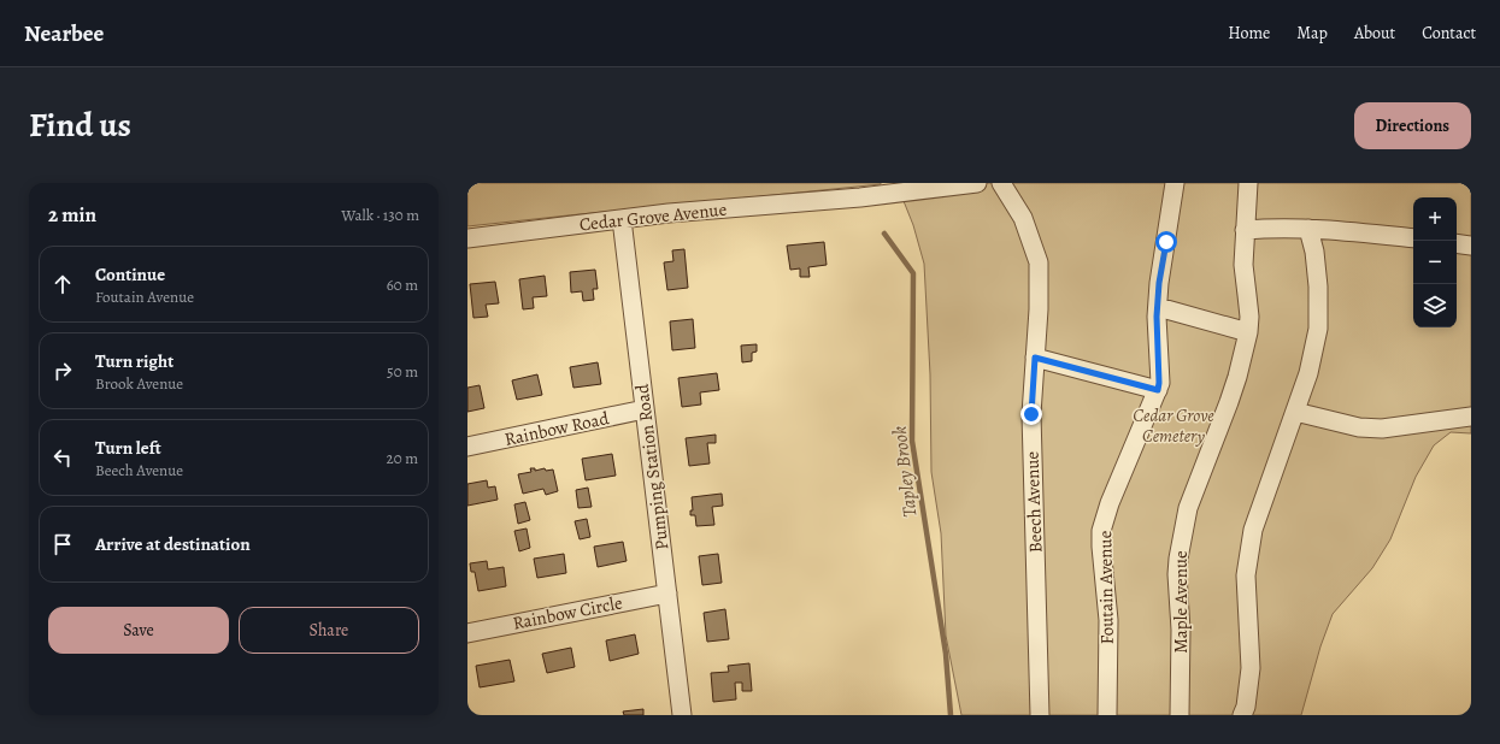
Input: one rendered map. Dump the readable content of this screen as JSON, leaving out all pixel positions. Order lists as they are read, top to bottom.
{
  "streets": {
    "street": [
      "Cedar Grove Avenue",
      "Rainbow Road",
      "Pumping Station Road",
      "Beech Avenue",
      "Foutain Avenue",
      "Maple Avenue",
      "Rainbow Circle"
    ]
  },
  "crossings": [
    ["Cedar Grove Avenue", "Pumping Station Road"],
    ["Rainbow Road", "Pumping Station Road"],
    ["Pumping Station Road", "Rainbow Circle"]
  ],
  "water": ["Tapley Brook"],
  "parks": ["Cedar Grove Cemetery"],
  "page": {
    "header": "Nearbee",
    "nav": [
      "Home",
      "Map",
      "About",
      "Contact"
    ],
    "title": "Find us",
    "buttons": [
      "Directions",
      ["Save", "Share"]
    ],
    "heading": ["2 min", "Walk · 130 m"],
    "map_buttons": ["+", "−"],
    "list": [
      ["Continue", "Foutain Avenue", "60 m"],
      ["Turn right", "Brook Avenue", "50 m"],
      ["Turn left", "Beech Avenue", "20 m"],
      "Arrive at destination"
    ]
  }
}
